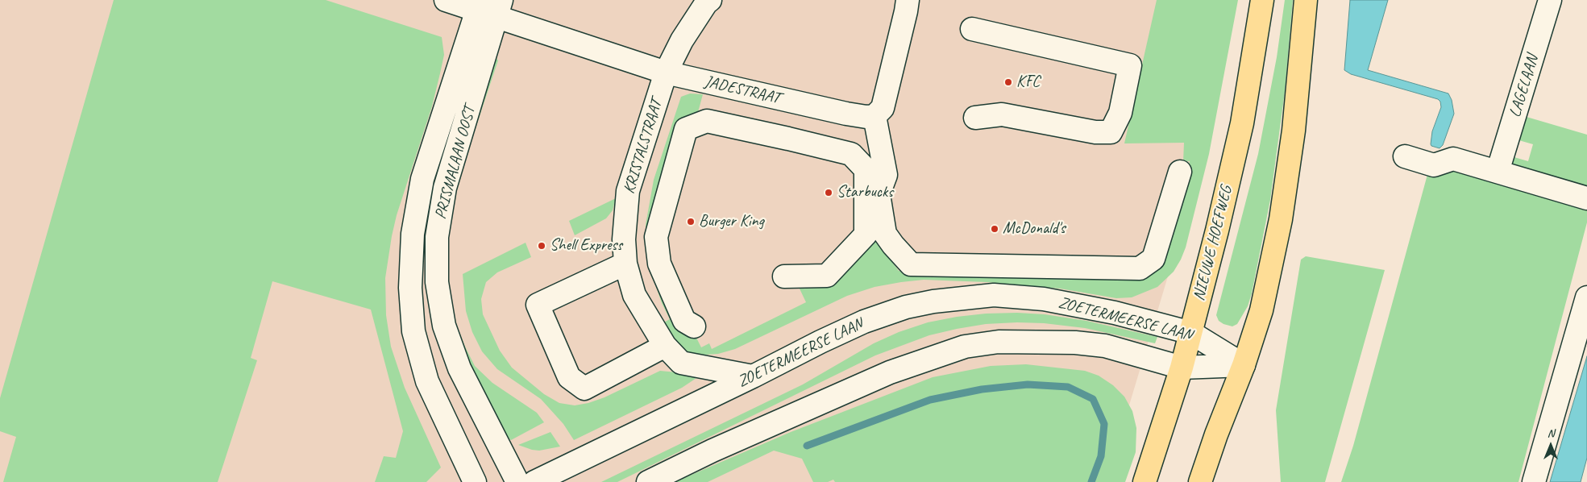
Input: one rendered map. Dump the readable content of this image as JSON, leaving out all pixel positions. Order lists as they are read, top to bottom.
{
  "streets": {
    "main road": ["NIEUWE HOEFWEG"],
    "street": [
      "LAGELAAN",
      "JADESTRAAT",
      "KRISTALSTRAAT",
      "PRISMALAAN OOST",
      "ZOETERMEERSE LAAN"
    ]
  },
  "crossings": [
    ["JADESTRAAT", "KRISTALSTRAAT"],
    ["JADESTRAAT", "PRISMALAAN OOST"],
    ["KRISTALSTRAAT", "ZOETERMEERSE LAAN"],
    ["NIEUWE HOEFWEG", "ZOETERMEERSE LAAN"]
  ],
  "places": [
    "KFC",
    "Starbucks",
    "Burger King",
    "McDonald's",
    "Shell Express"
  ],
  "north": "top"
}
